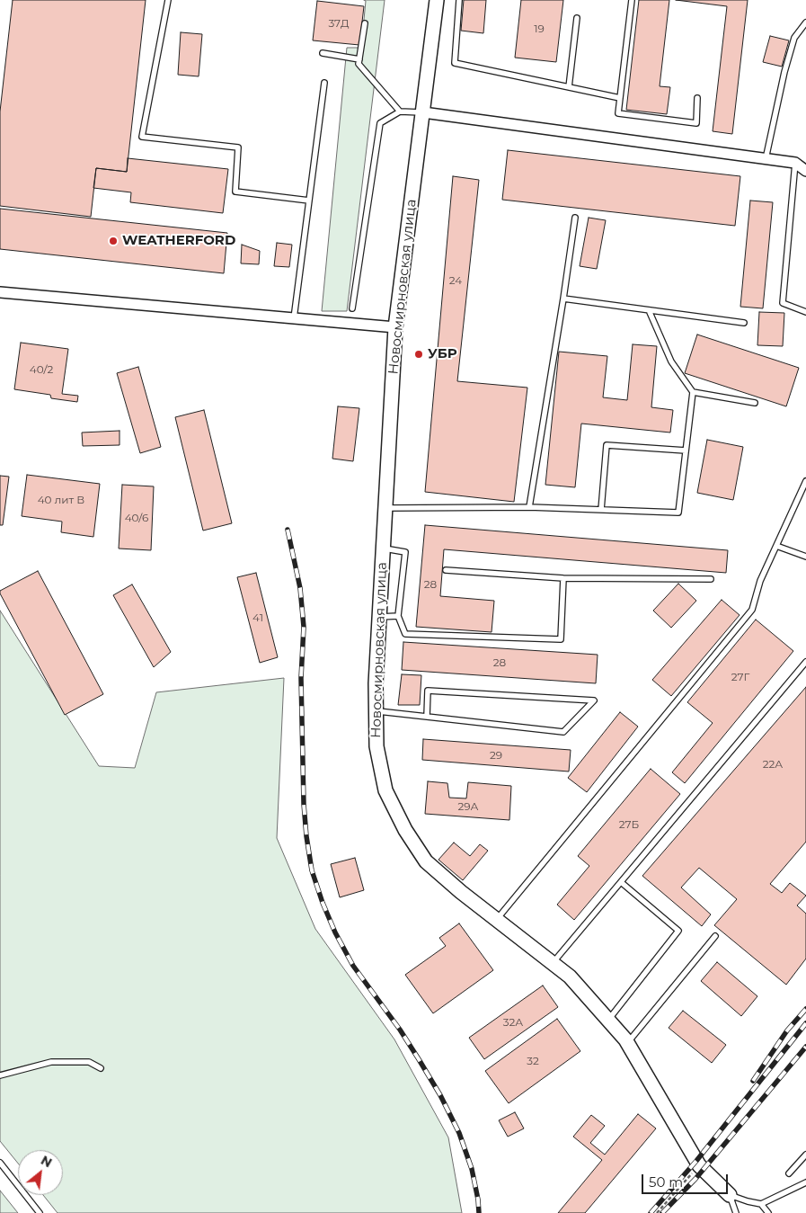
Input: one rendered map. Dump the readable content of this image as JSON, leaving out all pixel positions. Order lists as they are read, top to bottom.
{
  "streets": {
    "street": ["Новосмирновская улица"]
  },
  "places": ["WEATHERFORD", "УБР"],
  "house_numbers": [
    "37Д",
    "19",
    "24",
    "40/2",
    "40 лит В",
    "40/6",
    "28",
    "41",
    "28",
    "27Г",
    "29",
    "22А",
    "29А",
    "27Б",
    "32А",
    "32"
  ],
  "scale_bar": "50 m",
  "north": "top right"
}
